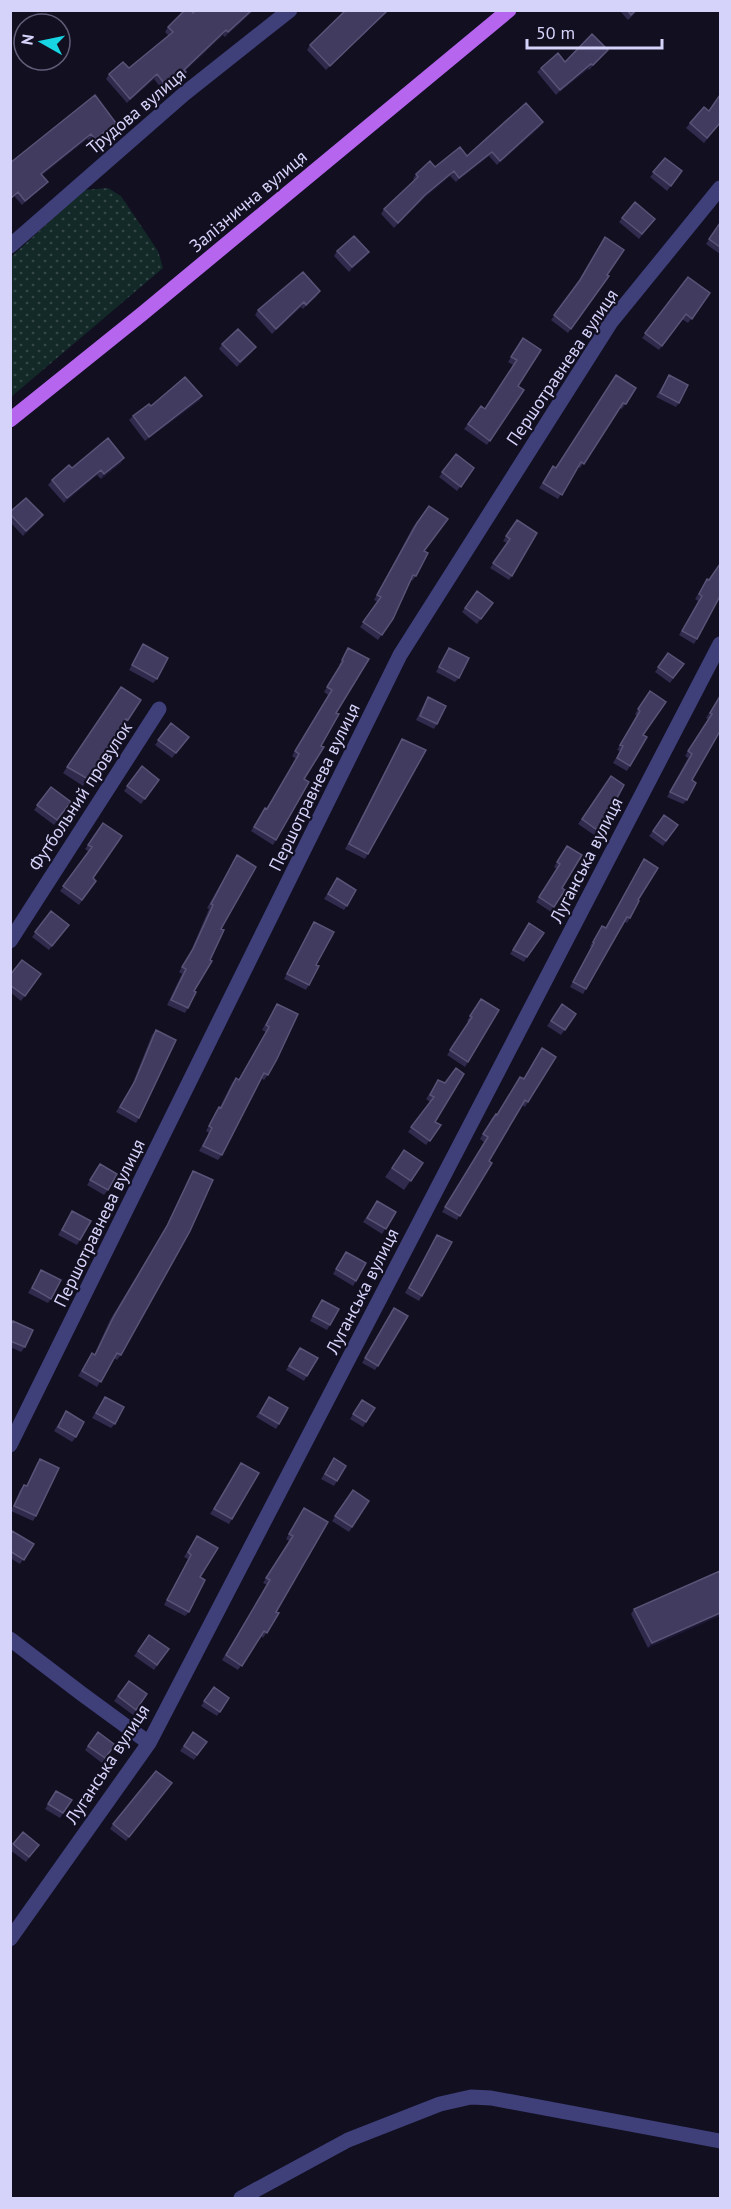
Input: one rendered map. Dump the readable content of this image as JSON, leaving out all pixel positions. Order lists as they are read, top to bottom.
{
  "streets": {
    "main road": ["Залізнична вулиця"],
    "street": [
      "Трудова вулиця",
      "Першотравнева вулиця",
      "Футбольний провулок",
      "Луганська вулиця"
    ]
  },
  "scale_bar": "50 m",
  "north": "left"
}
